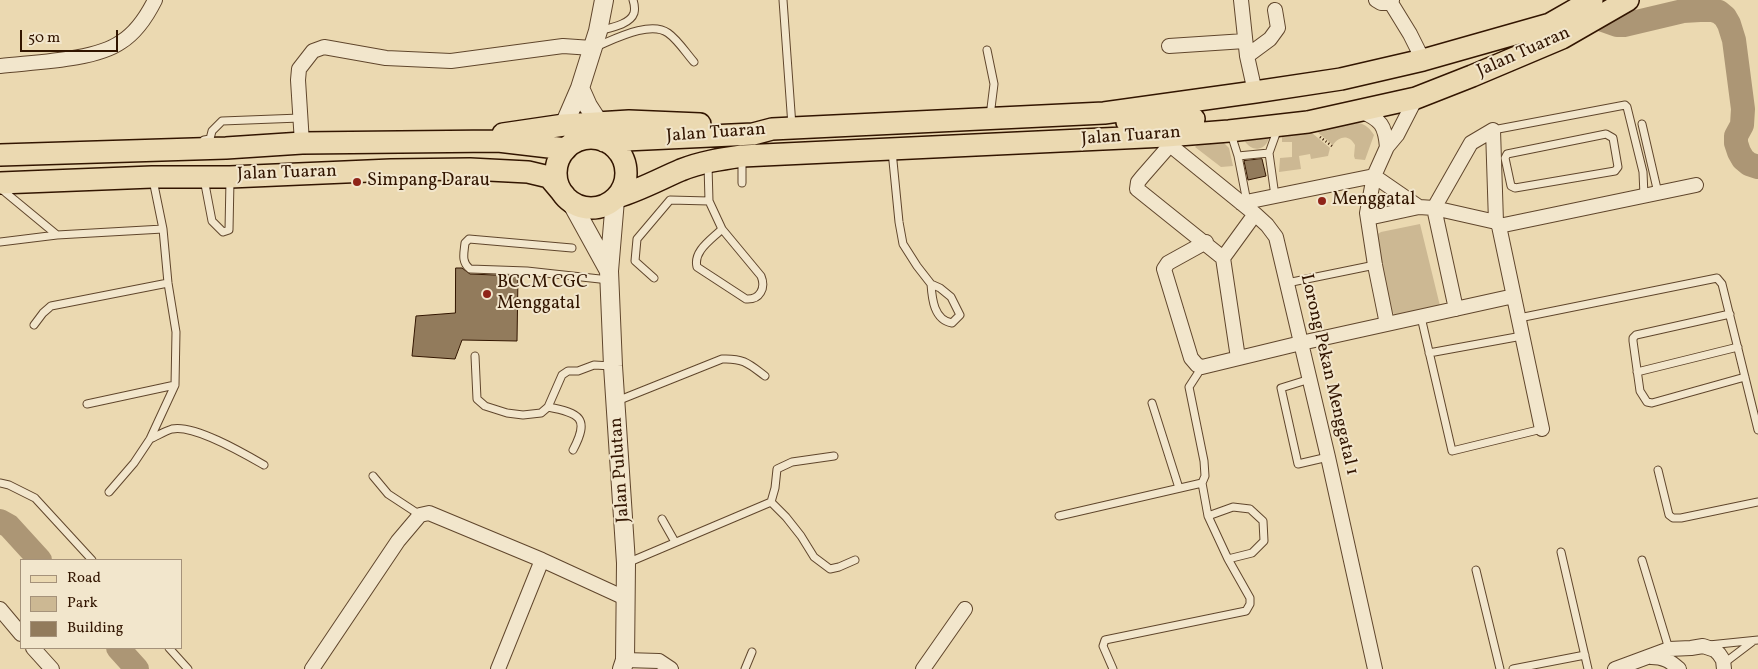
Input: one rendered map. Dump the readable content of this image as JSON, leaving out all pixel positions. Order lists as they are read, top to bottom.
{
  "streets": {
    "main road": ["Jalan Tuaran"],
    "street": ["Lorong Pekan Menggatal 1", "Jalan Pulutan"]
  },
  "crossings": [
    ["Jalan Tuaran", "Lorong Pekan Menggatal 1"],
    ["Jalan Tuaran", "Jalan Pulutan"]
  ],
  "places": ["Simpang Darau", "Menggatal", "BCCM CGC Menggatal"],
  "legend": ["Road", "Park", "Building"],
  "scale_bar": "50 m"
}
